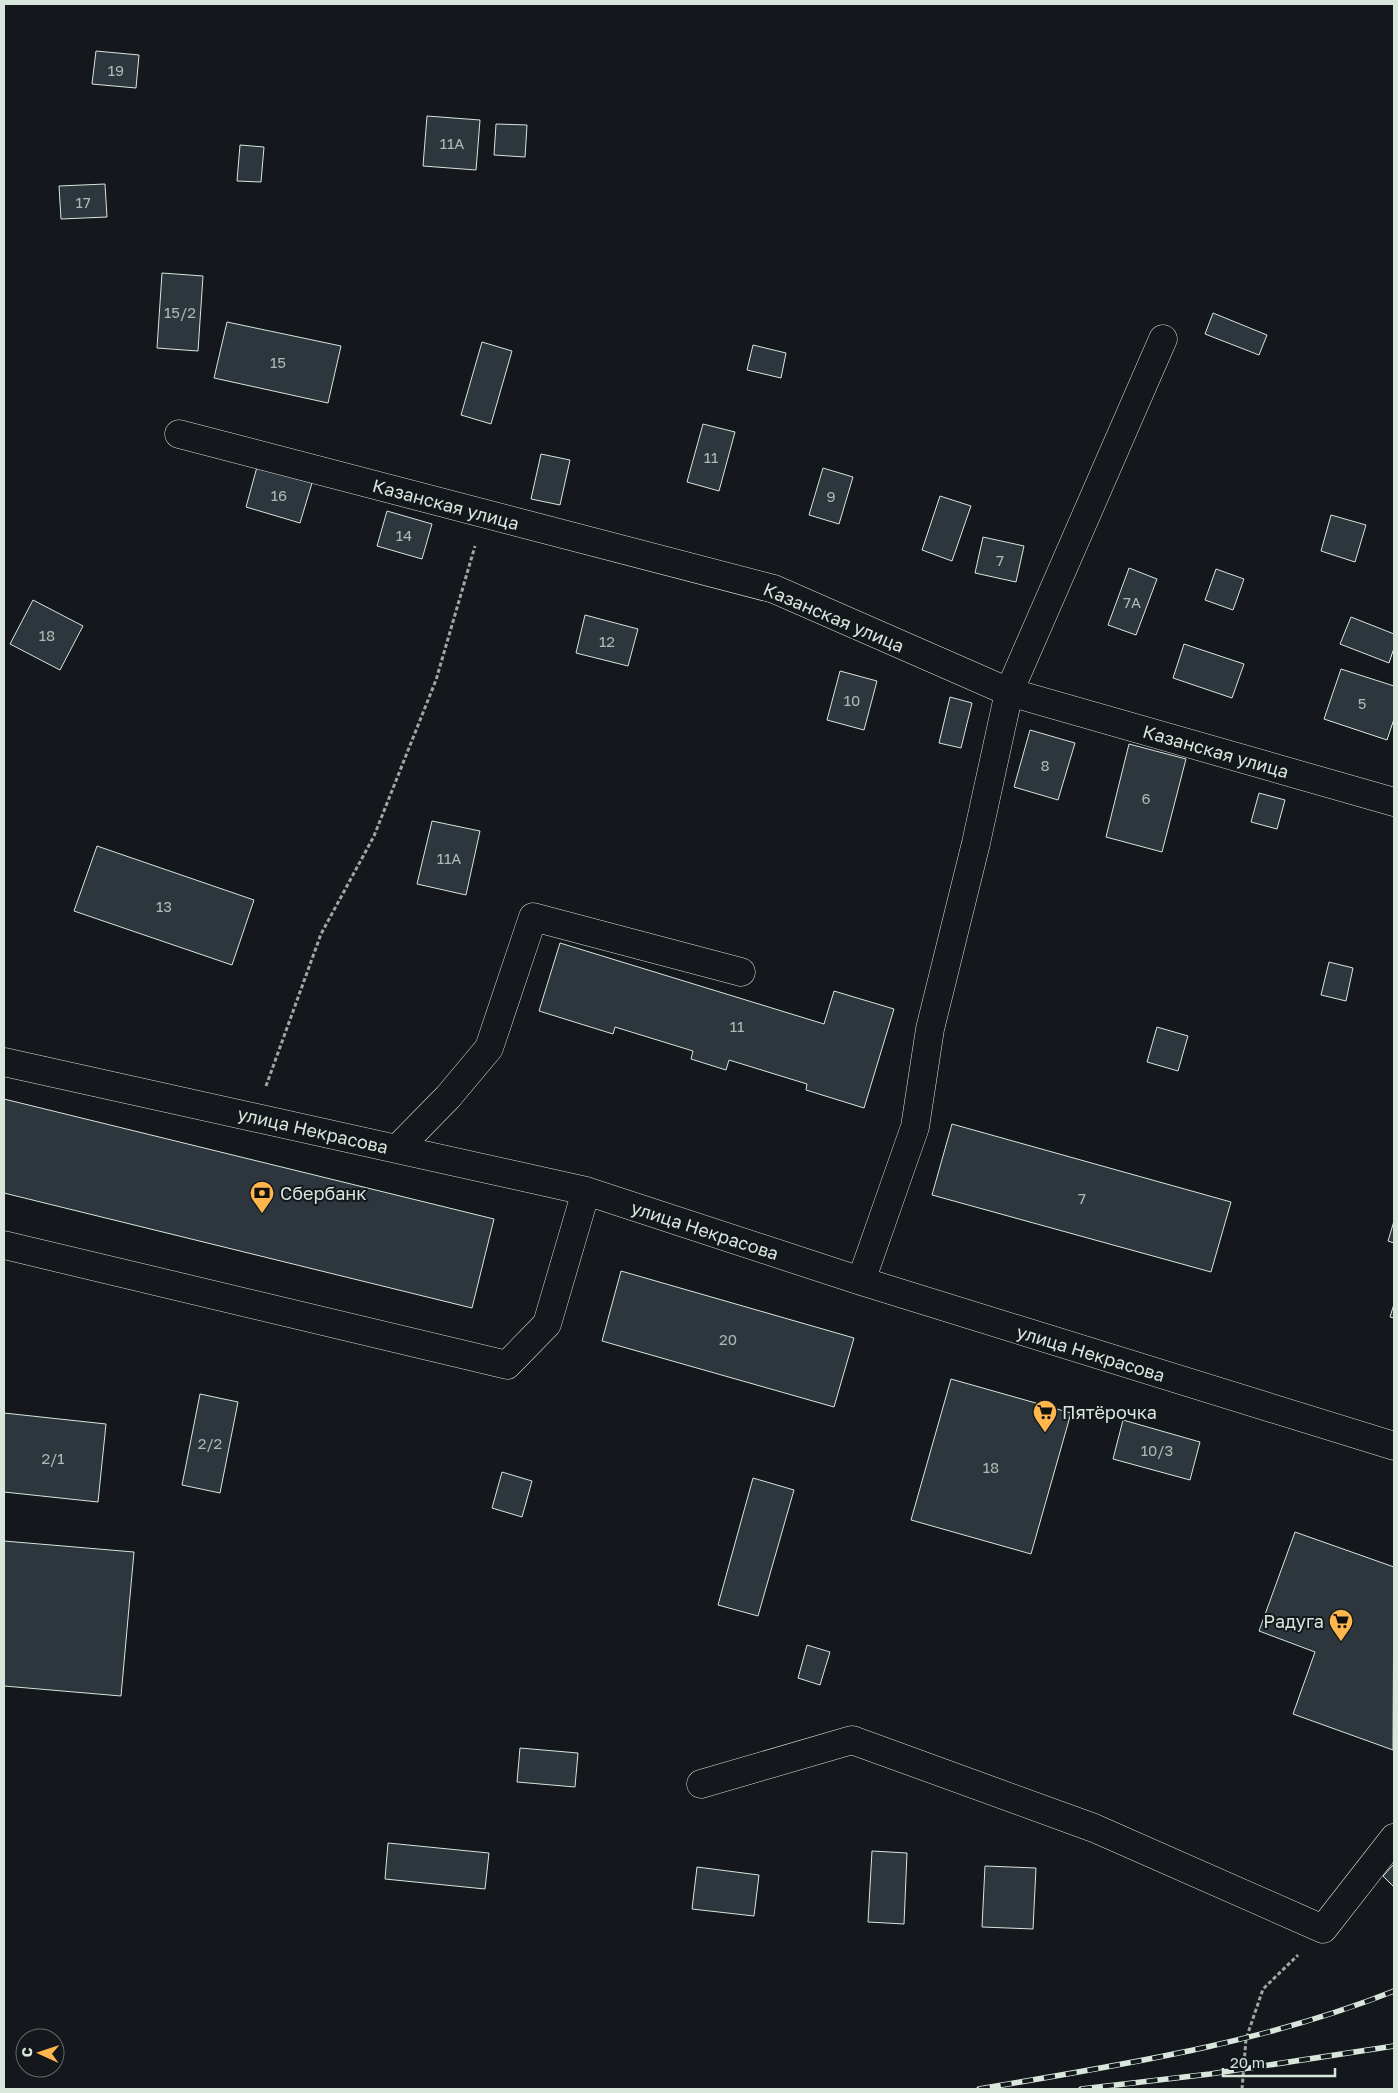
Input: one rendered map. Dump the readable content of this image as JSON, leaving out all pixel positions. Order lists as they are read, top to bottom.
{
  "streets": {
    "street": ["Казанская улица", "улица Некрасова"]
  },
  "places": {
    "bank": ["Сбербанк"],
    "supermarket": ["Пятёрочка", "Радуга"]
  },
  "house_numbers": [
    "19",
    "11А",
    "17",
    "15/2",
    "15",
    "11",
    "16",
    "9",
    "14",
    "7",
    "7А",
    "18",
    "12",
    "10",
    "5",
    "8",
    "6",
    "11А",
    "13",
    "11",
    "7",
    "20",
    "2/2",
    "10/3",
    "2/1",
    "18"
  ],
  "scale_bar": "20 m",
  "north": "left"
}
